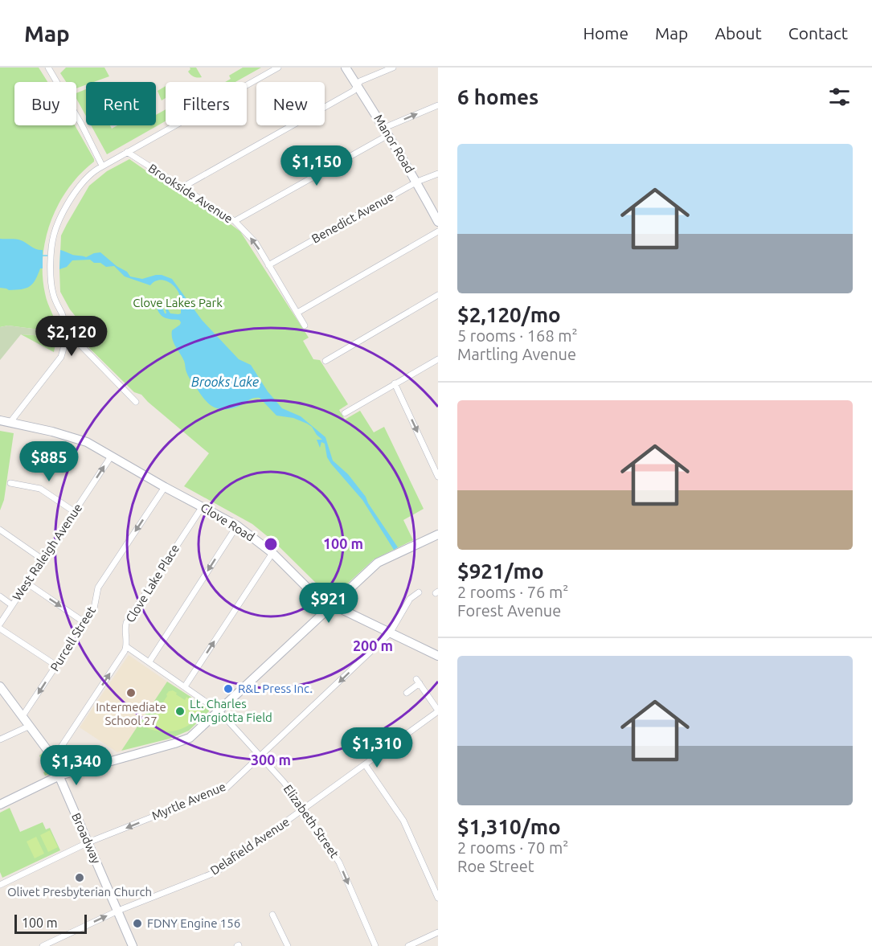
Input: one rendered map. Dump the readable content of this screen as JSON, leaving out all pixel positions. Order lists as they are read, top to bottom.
{
  "streets": {
    "main road": ["Manor Road", "Clove Road", "Broadway"],
    "street": [
      "Brookside Avenue",
      "Benedict Avenue",
      "West Raleigh Avenue",
      "Clove Lake Place",
      "Purcell Street",
      "Myrtle Avenue",
      "Elizabeth Street",
      "Delafield Avenue"
    ]
  },
  "crossings": [
    ["Manor Road", "Benedict Avenue"],
    ["Brookside Avenue", "Benedict Avenue"],
    ["Clove Road", "West Raleigh Avenue"],
    ["Clove Road", "Clove Lake Place"],
    ["Clove Road", "Purcell Street"],
    ["Clove Road", "Myrtle Avenue"],
    ["Clove Lake Place", "Elizabeth Street"],
    ["Purcell Street", "Broadway"],
    ["Myrtle Avenue", "Elizabeth Street"],
    ["Myrtle Avenue", "Broadway"],
    ["Elizabeth Street", "Delafield Avenue"],
    ["Broadway", "Delafield Avenue"]
  ],
  "one_way": ["Purcell Street", "Myrtle Avenue", "Elizabeth Street"],
  "water": ["Brooks Lake"],
  "parks": ["Clove Lakes Park"],
  "places": [
    "R&L Press Inc.",
    "Intermediate School 27",
    "Lt. Charles Margiotta Field",
    "Olivet Presbyterian Church",
    "FDNY Engine 156"
  ],
  "scale_bar": "100 m",
  "page": {
    "header": "Map",
    "nav": [
      "Home",
      "Map",
      "About",
      "Contact"
    ],
    "heading": "6 homes",
    "chip": [
      "Buy",
      "Rent",
      "Filters",
      "New"
    ],
    "list": [
      {
        "name": "$2,120/mo",
        "note": "5 rooms · 168 m² · Martling Avenue"
      },
      {
        "name": "$921/mo",
        "note": "2 rooms · 76 m² · Forest Avenue"
      },
      {
        "name": "$1,310/mo",
        "note": "2 rooms · 70 m² · Roe Street"
      }
    ],
    "price": [
      "$1,150",
      "$2,120",
      "$885",
      "$921",
      "$1,310",
      "$1,340"
    ],
    "scale": "100 m"
  },
  "rings": ["100 m", "200 m", "300 m"]
}
